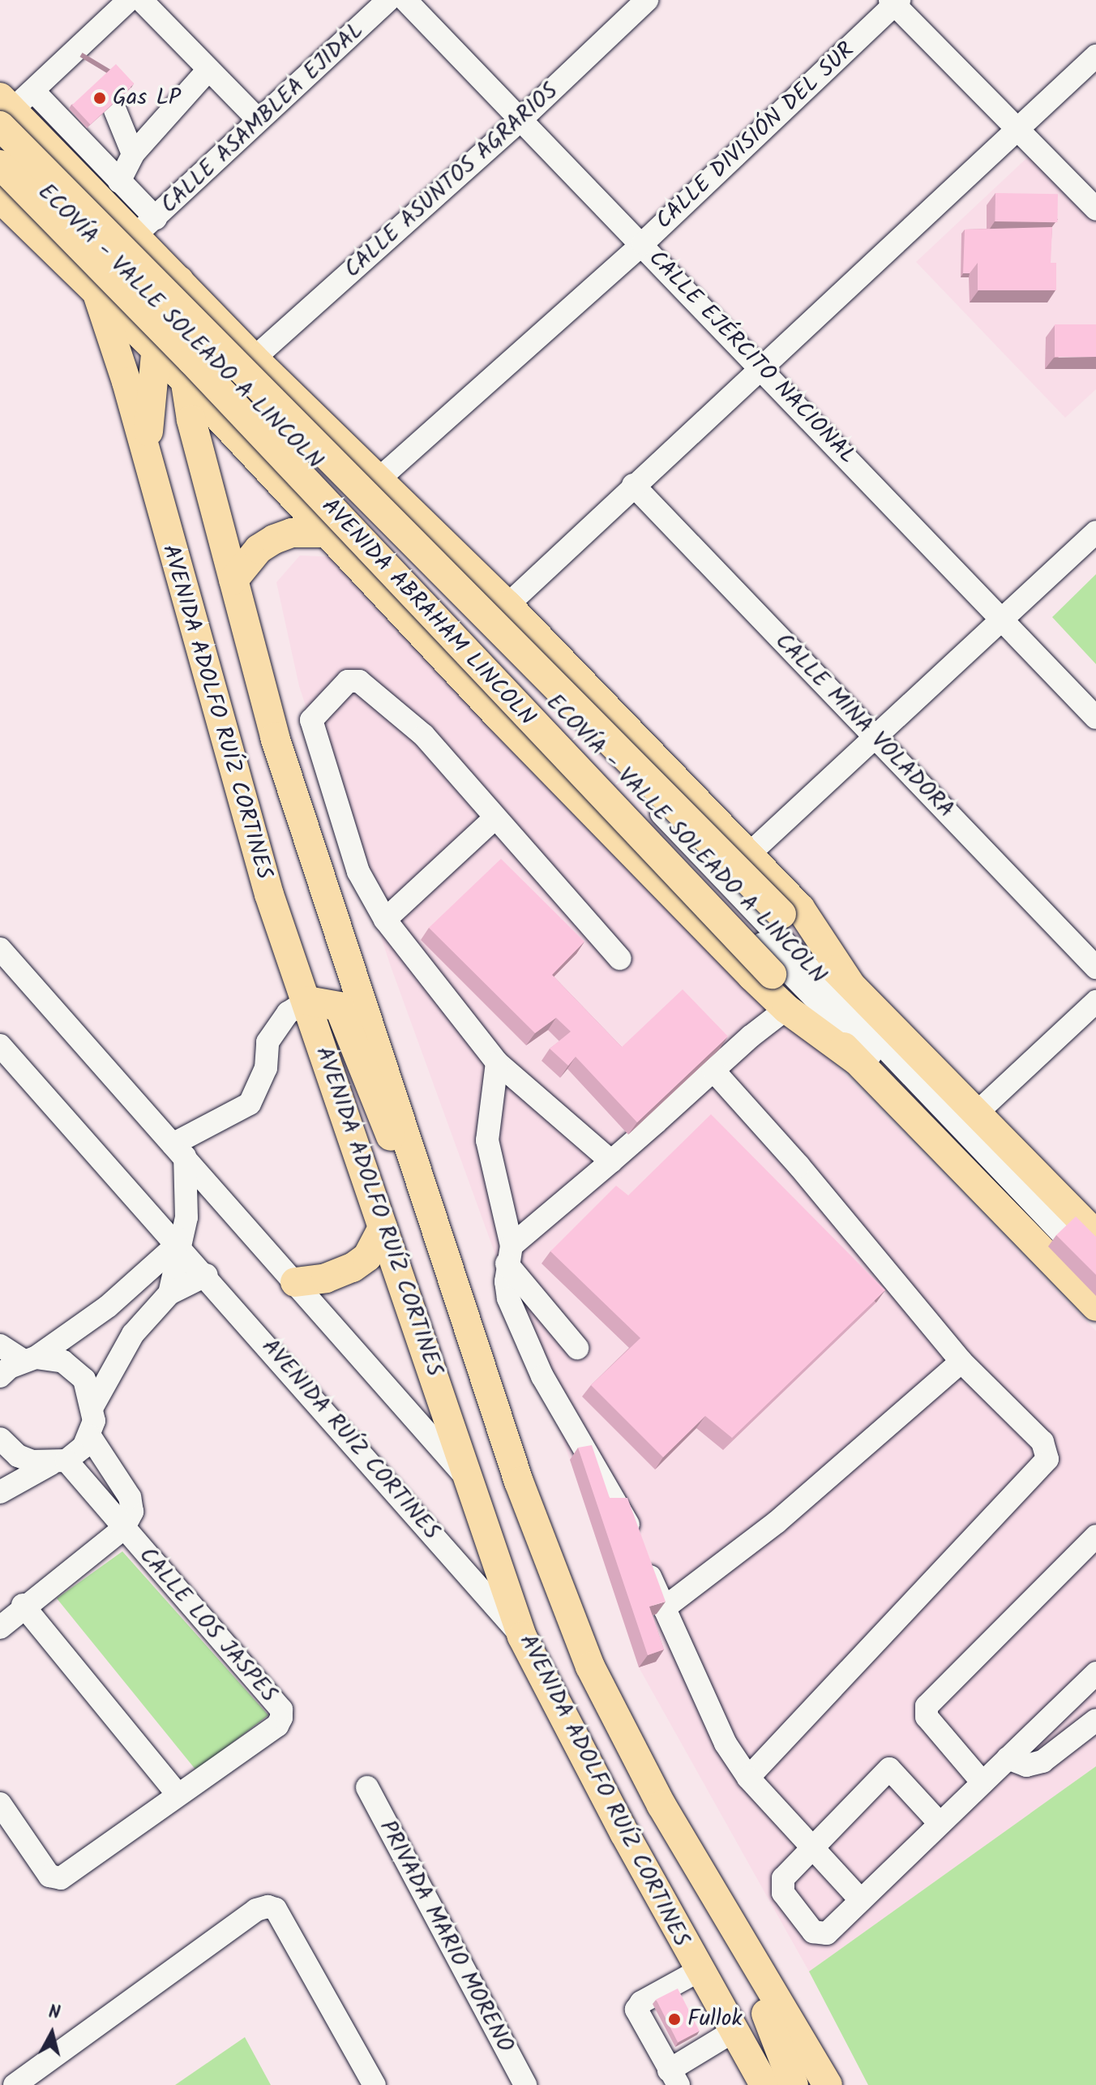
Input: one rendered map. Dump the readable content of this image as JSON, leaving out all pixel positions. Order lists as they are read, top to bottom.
{
  "streets": {
    "main road": ["AVENIDA ABRAHAM LINCOLN", "AVENIDA ADOLFO RUÍZ CORTINES"],
    "street": [
      "CALLE ASAMBLEA EJIDAL",
      "CALLE DIVISIÓN DEL SUR",
      "CALLE ASUNTOS AGRARIOS",
      "ECOVÍA - VALLE SOLEADO A LINCOLN",
      "CALLE EJÉRCITO NACIONAL",
      "CALLE MINA VOLADORA",
      "AVENIDA RUÍZ CORTINES",
      "CALLE LOS JASPES",
      "PRIVADA MARIO MORENO"
    ]
  },
  "crossings": [
    ["CALLE ASAMBLEA EJIDAL", "AVENIDA ABRAHAM LINCOLN"],
    ["CALLE DIVISIÓN DEL SUR", "CALLE EJÉRCITO NACIONAL"],
    ["CALLE DIVISIÓN DEL SUR", "AVENIDA ABRAHAM LINCOLN"],
    ["CALLE ASUNTOS AGRARIOS", "ECOVÍA - VALLE SOLEADO A LINCOLN"],
    ["CALLE ASUNTOS AGRARIOS", "CALLE EJÉRCITO NACIONAL"],
    ["CALLE ASUNTOS AGRARIOS", "AVENIDA ABRAHAM LINCOLN"],
    ["ECOVÍA - VALLE SOLEADO A LINCOLN", "AVENIDA ABRAHAM LINCOLN"],
    ["AVENIDA ABRAHAM LINCOLN", "AVENIDA ADOLFO RUÍZ CORTINES"],
    ["AVENIDA ADOLFO RUÍZ CORTINES", "AVENIDA RUÍZ CORTINES"]
  ],
  "places": ["Gas LP", "Fullok"],
  "north": "top"
}
